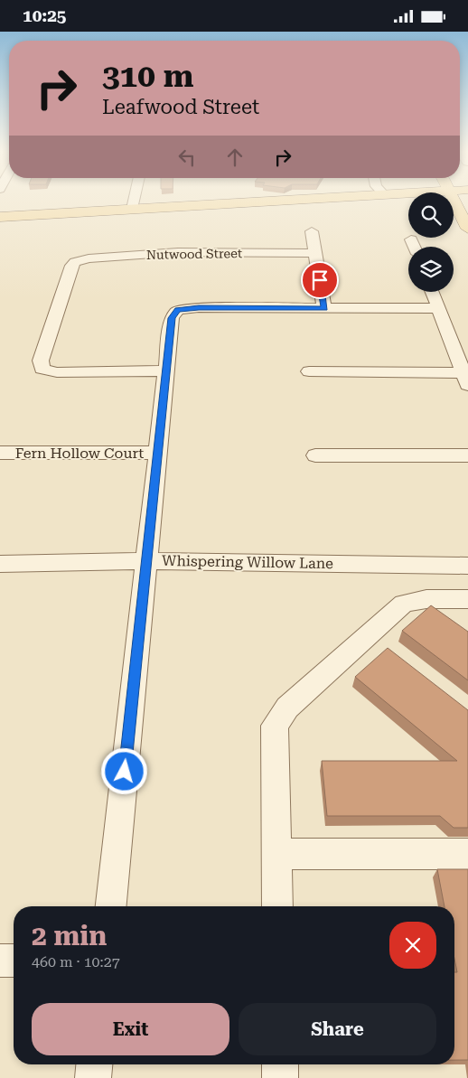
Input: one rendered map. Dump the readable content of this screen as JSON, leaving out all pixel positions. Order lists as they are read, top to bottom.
{
  "streets": {
    "street": ["Nutwood Street", "Fern Hollow Court", "Whispering Willow Lane"]
  },
  "page": {
    "status": "10:25",
    "turn": ["310 m", "Leafwood Street"],
    "heading": ["2 min", "460 m · 10:27"],
    "buttons": ["Exit", "Share"]
  }
}
